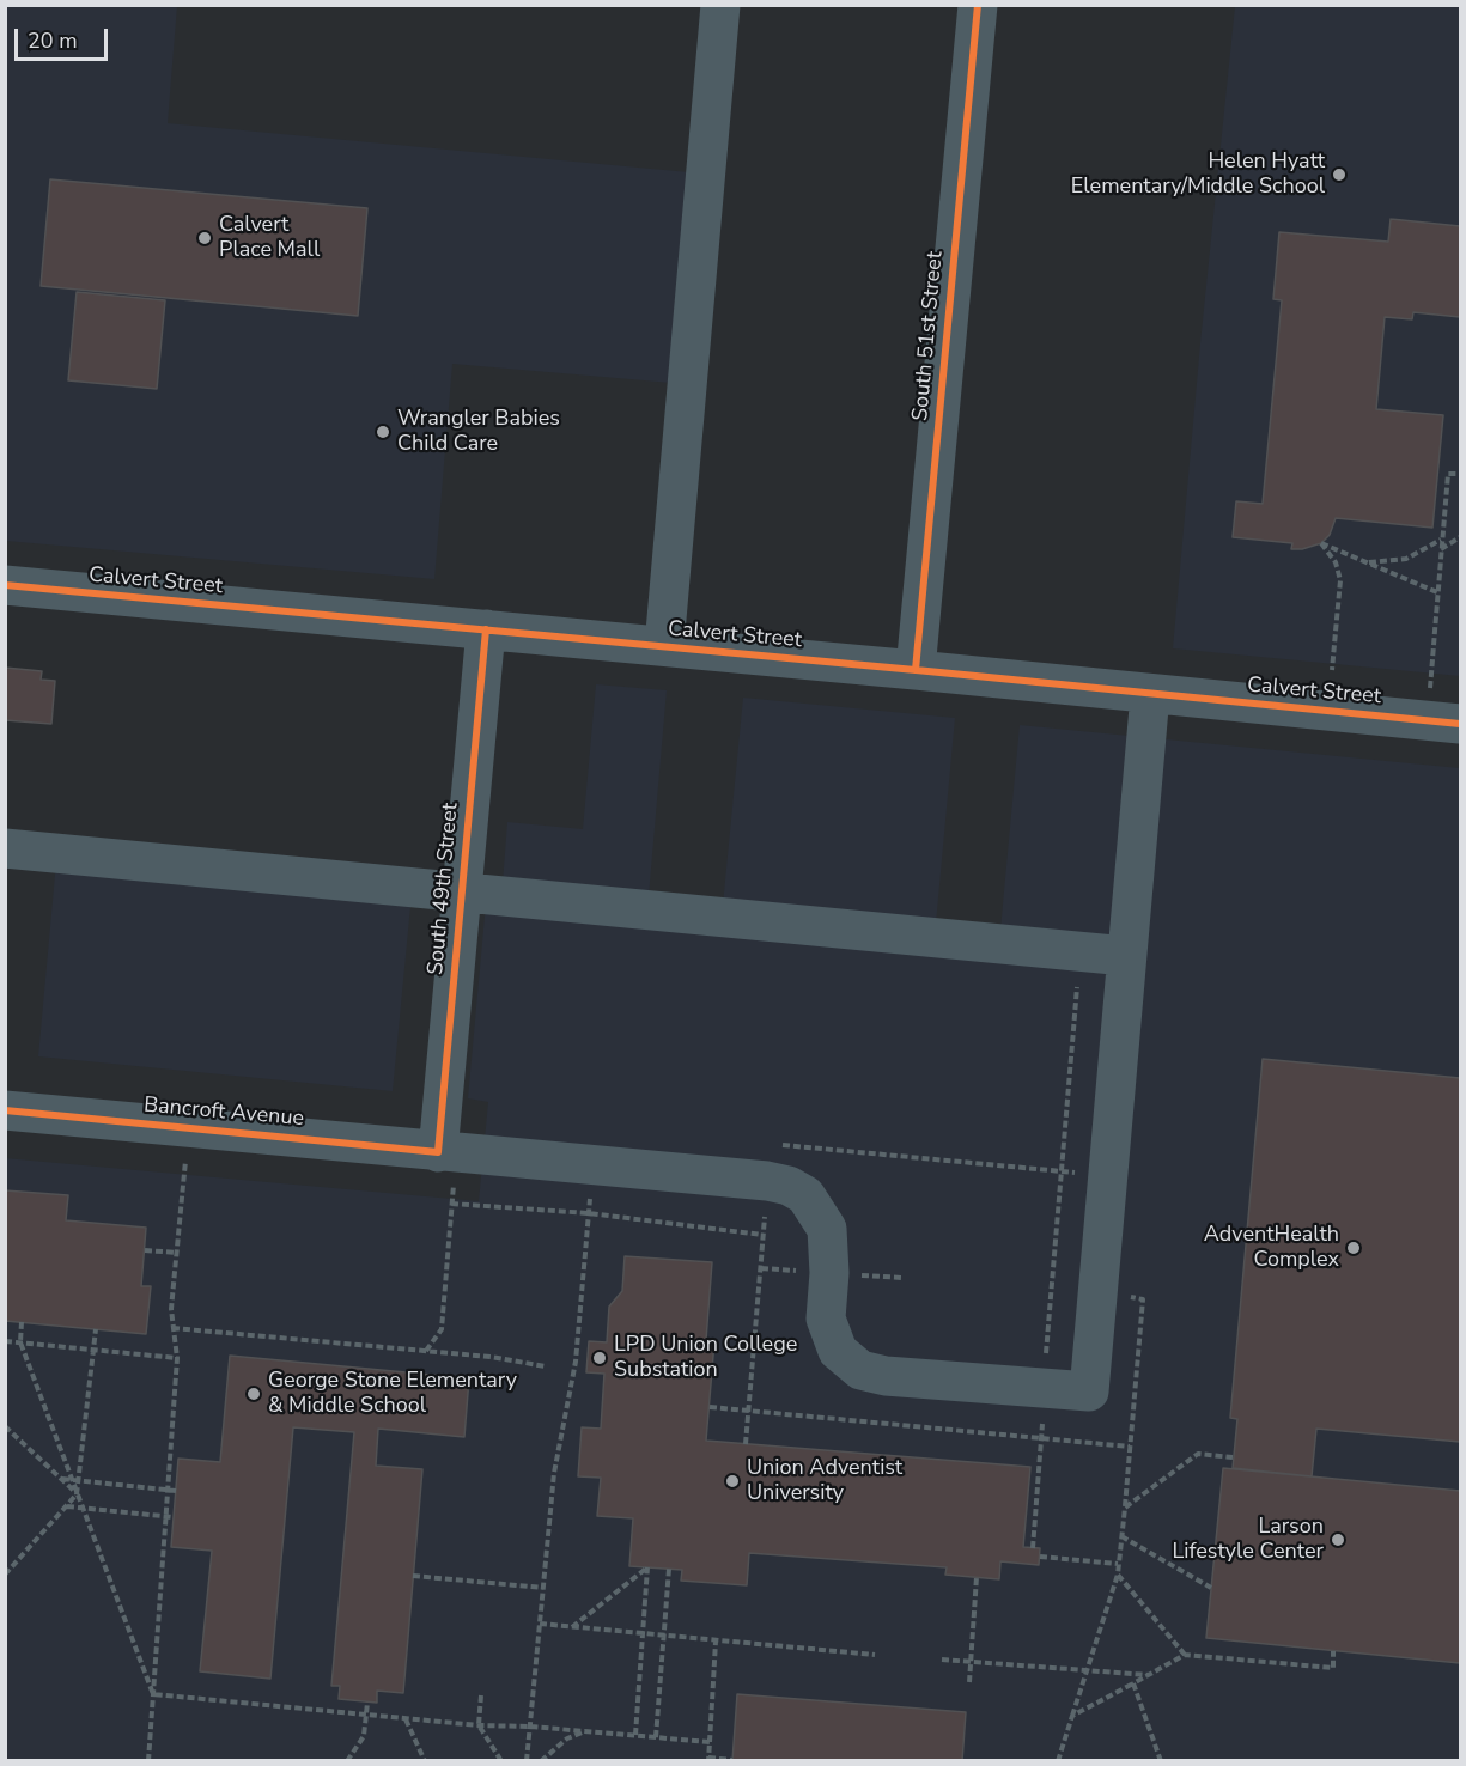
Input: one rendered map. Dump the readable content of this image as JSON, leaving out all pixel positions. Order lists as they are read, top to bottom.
{
  "streets": {
    "street": [
      "South 51st Street",
      "Calvert Street",
      "South 49th Street",
      "Bancroft Avenue"
    ]
  },
  "crossings": [
    ["South 51st Street", "Calvert Street"],
    ["Calvert Street", "South 49th Street"],
    ["South 49th Street", "Bancroft Avenue"]
  ],
  "places": [
    "Helen Hyatt Elementary/Middle School",
    "Calvert Place Mall",
    "Wrangler Babies Child Care",
    "AdventHealth Complex",
    "LPD Union College Substation",
    "George Stone Elementary & Middle School",
    "Union Adventist University",
    "Larson Lifestyle Center"
  ],
  "scale_bar": "20 m"
}
